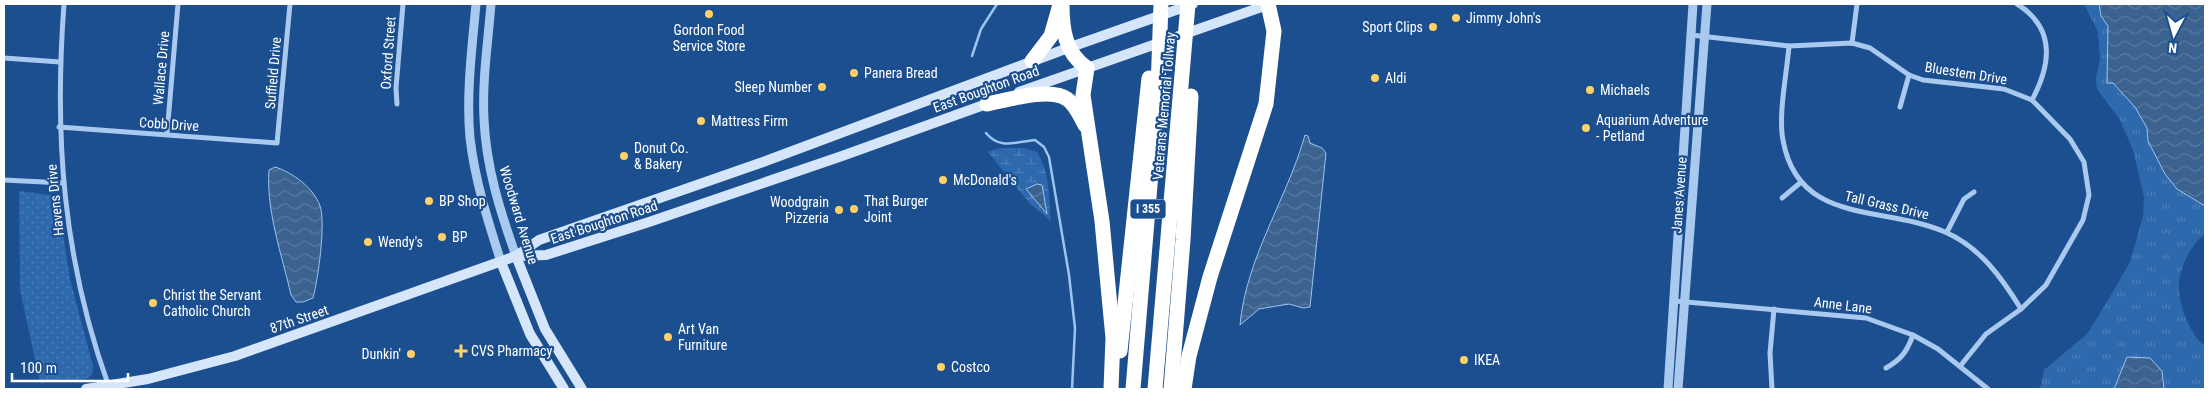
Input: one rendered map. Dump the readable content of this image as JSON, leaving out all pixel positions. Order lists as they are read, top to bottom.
{
  "streets": {
    "highway": ["Veterans Memorial Tollway", "I 355"],
    "main road": ["East Boughton Road", "Woodward Avenue", "87th Street"],
    "street": [
      "Oxford Street",
      "Wallace Drive",
      "Suffield Drive",
      "Bluestem Drive",
      "Cobb Drive",
      "Janes Avenue",
      "Havens Drive",
      "Tall Grass Drive",
      "Anne Lane"
    ]
  },
  "crossings": [
    ["Wallace Drive", "Cobb Drive"],
    ["Suffield Drive", "Cobb Drive"],
    ["Bluestem Drive", "Janes Avenue"],
    ["Bluestem Drive", "Tall Grass Drive"],
    ["Bluestem Drive", "Anne Lane"],
    ["East Boughton Road", "Woodward Avenue"],
    ["East Boughton Road", "87th Street"],
    ["Cobb Drive", "Havens Drive"],
    ["Janes Avenue", "Anne Lane"],
    ["Havens Drive", "87th Street"],
    ["Woodward Avenue", "87th Street"]
  ],
  "places": {
    "other": [
      "Gordon Food Service Store",
      "Jimmy John's",
      "Sport Clips",
      "Panera Bread",
      "Aldi",
      "Sleep Number",
      "Michaels",
      "Mattress Firm",
      "Aquarium Adventure - Petland",
      "Donut Co. & Bakery",
      "McDonald's",
      "BP Shop",
      "That Burger Joint",
      "Woodgrain Pizzeria",
      "BP",
      "Wendy's",
      "Christ the Servant Catholic Church",
      "Art Van Furniture",
      "Dunkin'",
      "IKEA",
      "Costco"
    ],
    "health": ["CVS Pharmacy"]
  },
  "scale_bar": "100 m",
  "north": "bottom"
}
